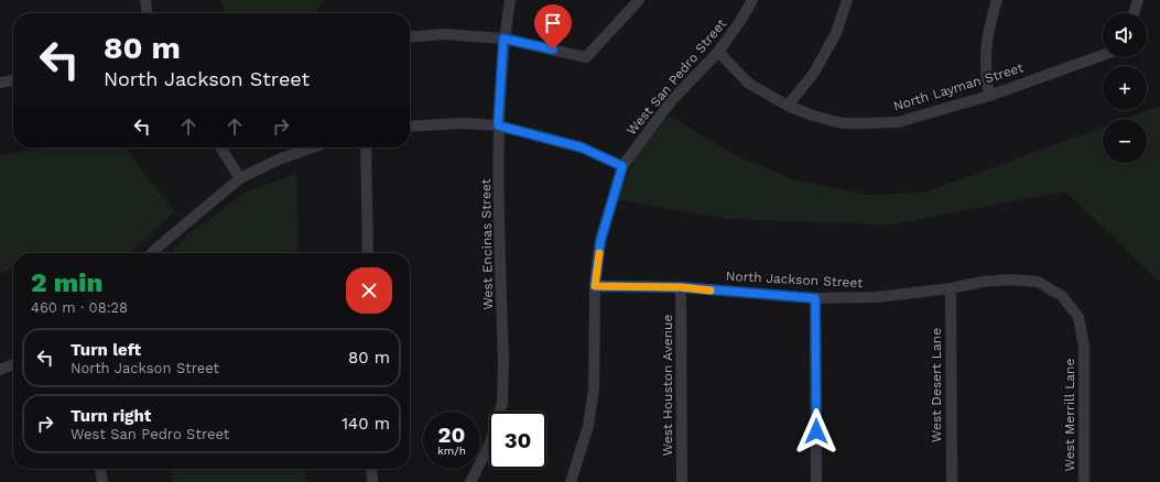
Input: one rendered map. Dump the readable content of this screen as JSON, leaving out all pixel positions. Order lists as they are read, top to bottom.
{
  "streets": {
    "street": [
      "West San Pedro Street",
      "North Layman Street",
      "West Encinas Street",
      "North Jackson Street",
      "West Houston Avenue",
      "West Desert Lane",
      "West Merrill Lane"
    ]
  },
  "crossings": [
    ["West San Pedro Street", "North Layman Street"],
    ["West San Pedro Street", "North Jackson Street"],
    ["North Jackson Street", "West Houston Avenue"],
    ["North Jackson Street", "West Desert Lane"],
    ["North Jackson Street", "West Merrill Lane"]
  ],
  "page": {
    "map_buttons": ["+", "−"],
    "turn": ["80 m", "North Jackson Street"],
    "heading": ["2 min", "460 m · 08:28"],
    "list": [
      {
        "name": "Turn left",
        "note": "North Jackson Street",
        "value": "80 m"
      },
      {
        "name": "Turn right",
        "note": "West San Pedro Street",
        "value": "140 m"
      }
    ],
    "speed": "20 km/h",
    "limit": "30"
  }
}
